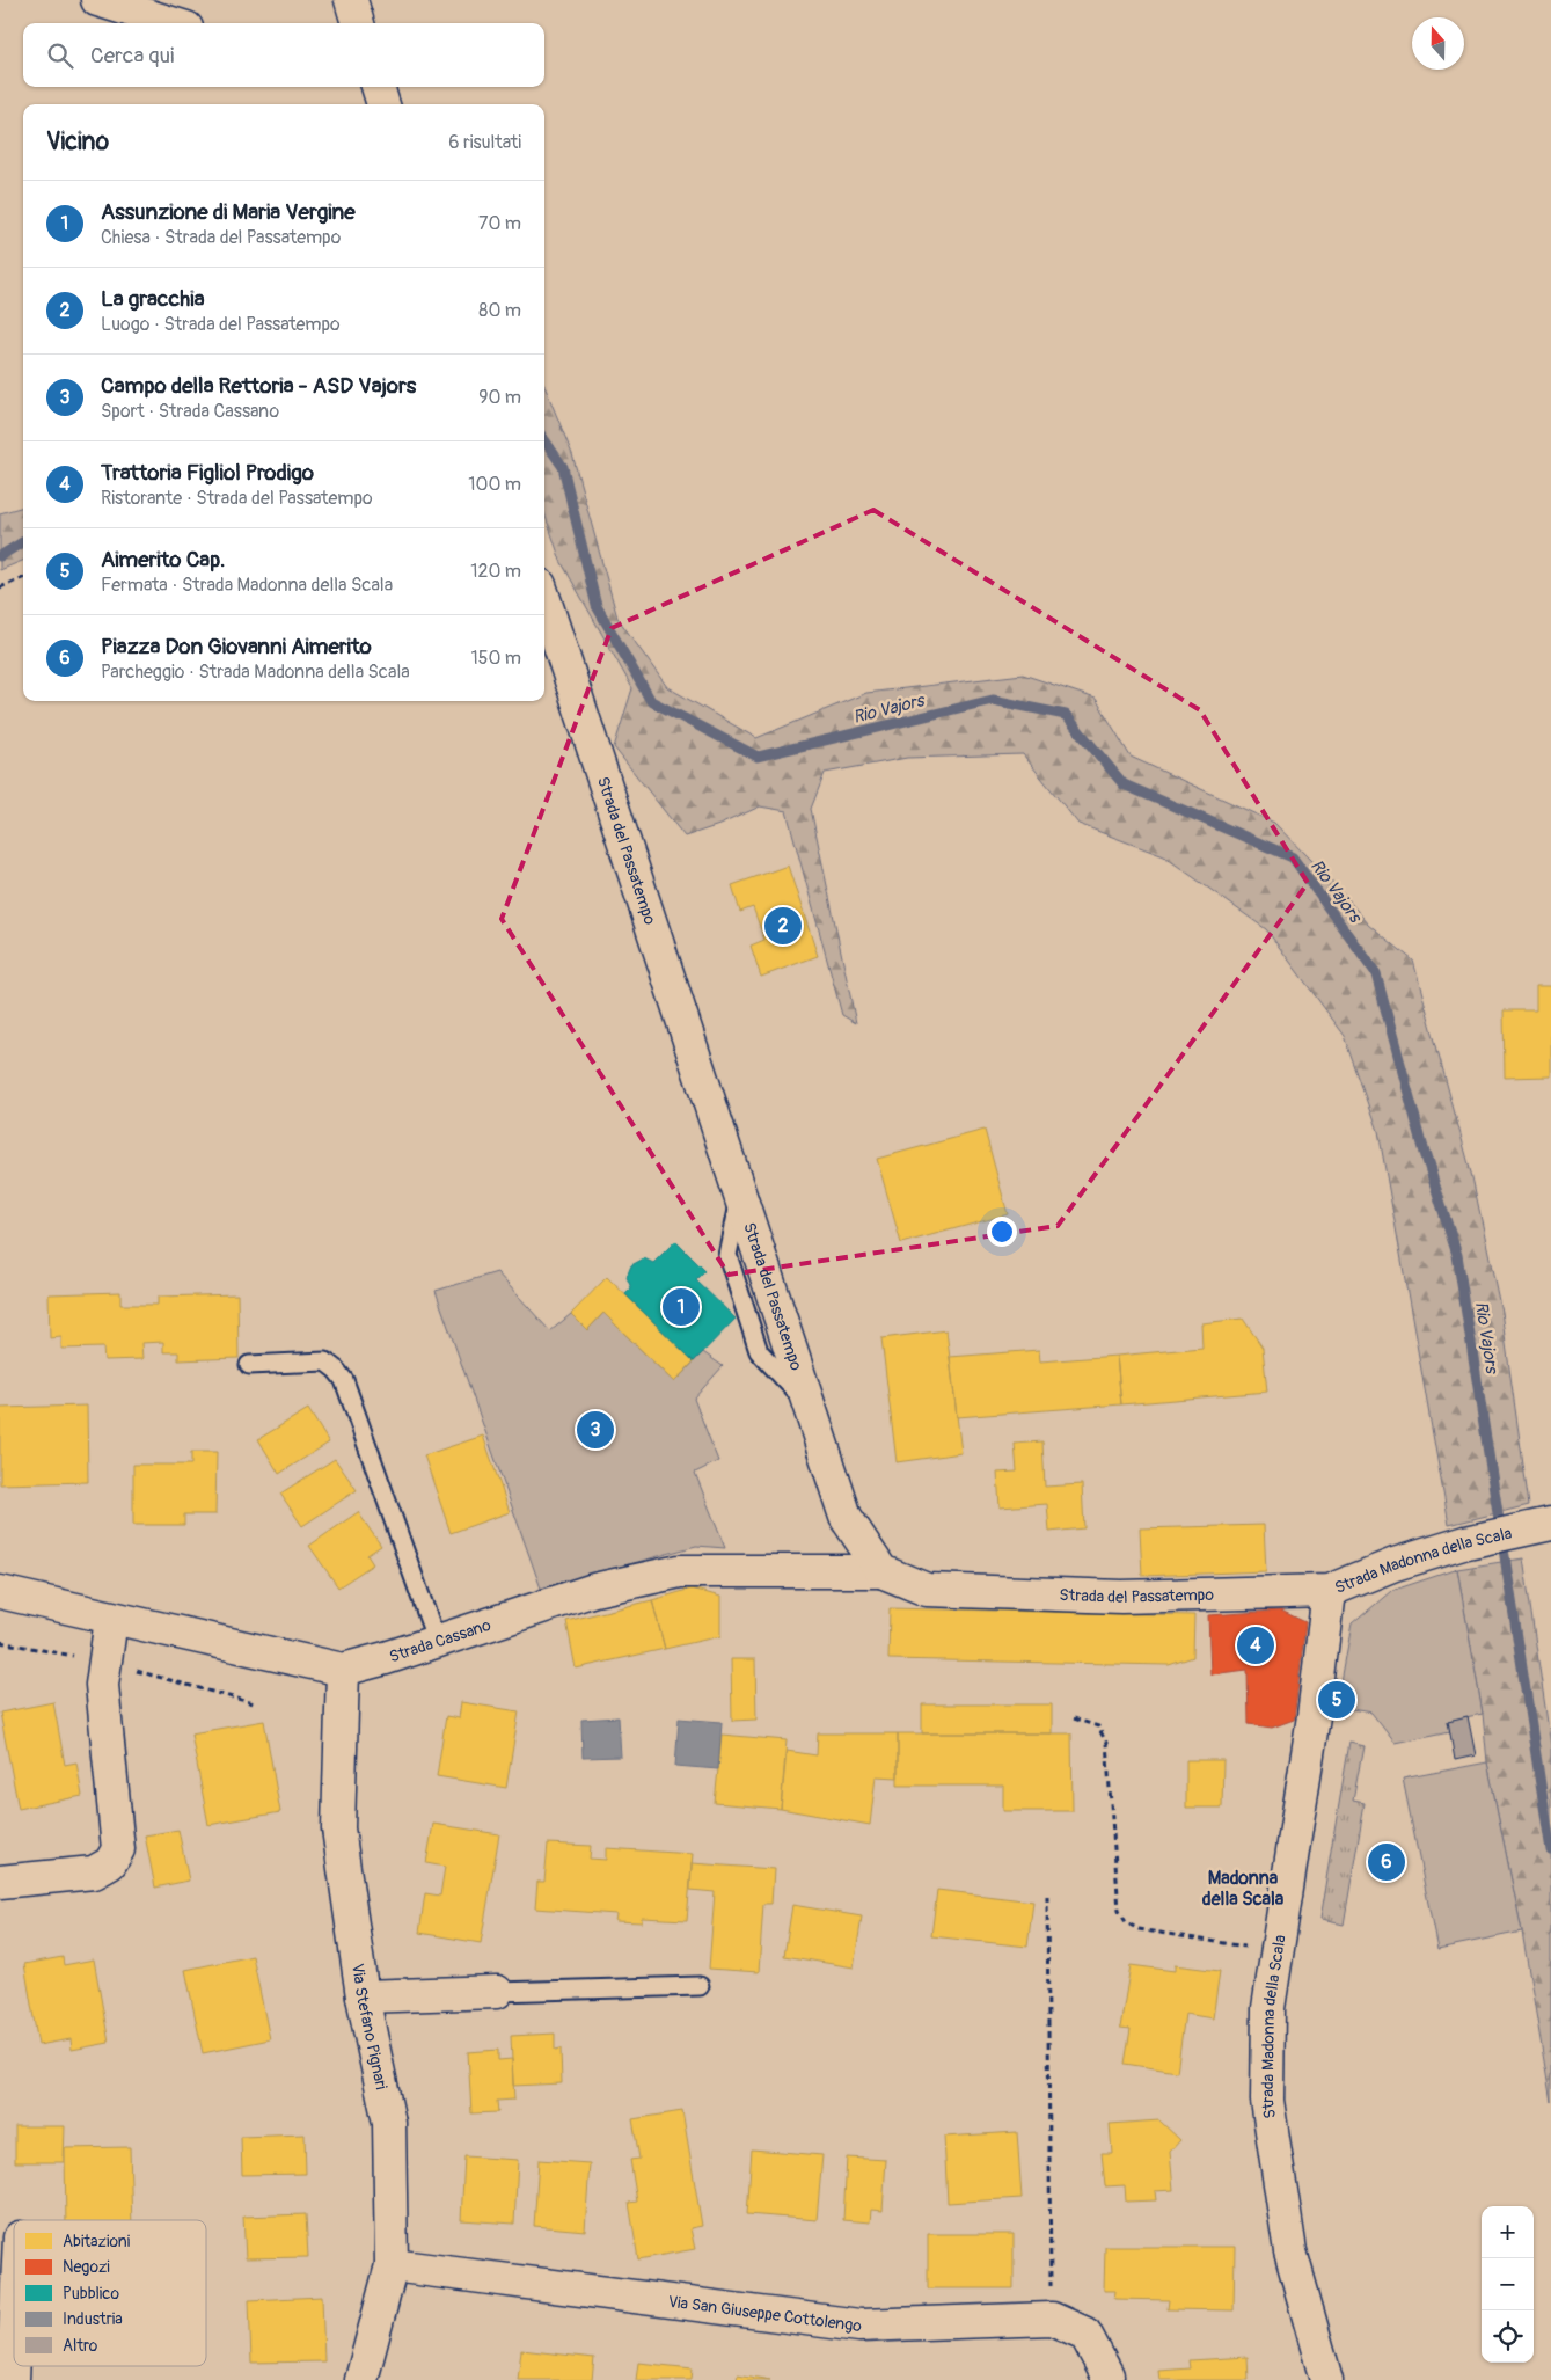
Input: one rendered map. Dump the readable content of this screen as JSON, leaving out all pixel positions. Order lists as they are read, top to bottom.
{
  "streets": {
    "street": [
      "Strada del Passatempo",
      "Strada Madonna della Scala",
      "Strada Cassano",
      "Via Stefano Pignari",
      "Via San Giuseppe Cottolengo"
    ]
  },
  "crossings": [
    ["Strada del Passatempo", "Strada Madonna della Scala"],
    ["Strada del Passatempo", "Strada Cassano"],
    ["Strada Cassano", "Via Stefano Pignari"],
    ["Via Stefano Pignari", "Via San Giuseppe Cottolengo"]
  ],
  "districts": ["Madonna della Scala"],
  "water": ["Rio Vajors"],
  "legend": [
    "Abitazioni",
    "Negozi",
    "Pubblico",
    "Industria",
    "Altro"
  ],
  "north": "top",
  "page": {
    "search": "Cerca qui",
    "heading": ["Vicino", "6 risultati"],
    "list": [
      {
        "mark": "1",
        "name": "Assunzione di Maria Vergine",
        "note": "Chiesa · Strada del Passatempo",
        "value": "70 m"
      },
      {
        "mark": "2",
        "name": "La gracchia",
        "note": "Luogo · Strada del Passatempo",
        "value": "80 m"
      },
      {
        "mark": "3",
        "name": "Campo della Rettoria - ASD Vajors",
        "note": "Sport · Strada Cassano",
        "value": "90 m"
      },
      {
        "mark": "4",
        "name": "Trattoria Figliol Prodigo",
        "note": "Ristorante · Strada del Passatempo",
        "value": "100 m"
      },
      {
        "mark": "5",
        "name": "Aimerito Cap.",
        "note": "Fermata · Strada Madonna della Scala",
        "value": "120 m"
      },
      {
        "mark": "6",
        "name": "Piazza Don Giovanni Aimerito",
        "note": "Parcheggio · Strada Madonna della Scala",
        "value": "150 m"
      }
    ],
    "pins": [
      "2",
      "1",
      "3",
      "4",
      "5",
      "6"
    ],
    "map_buttons": ["+", "−"]
  }
}
